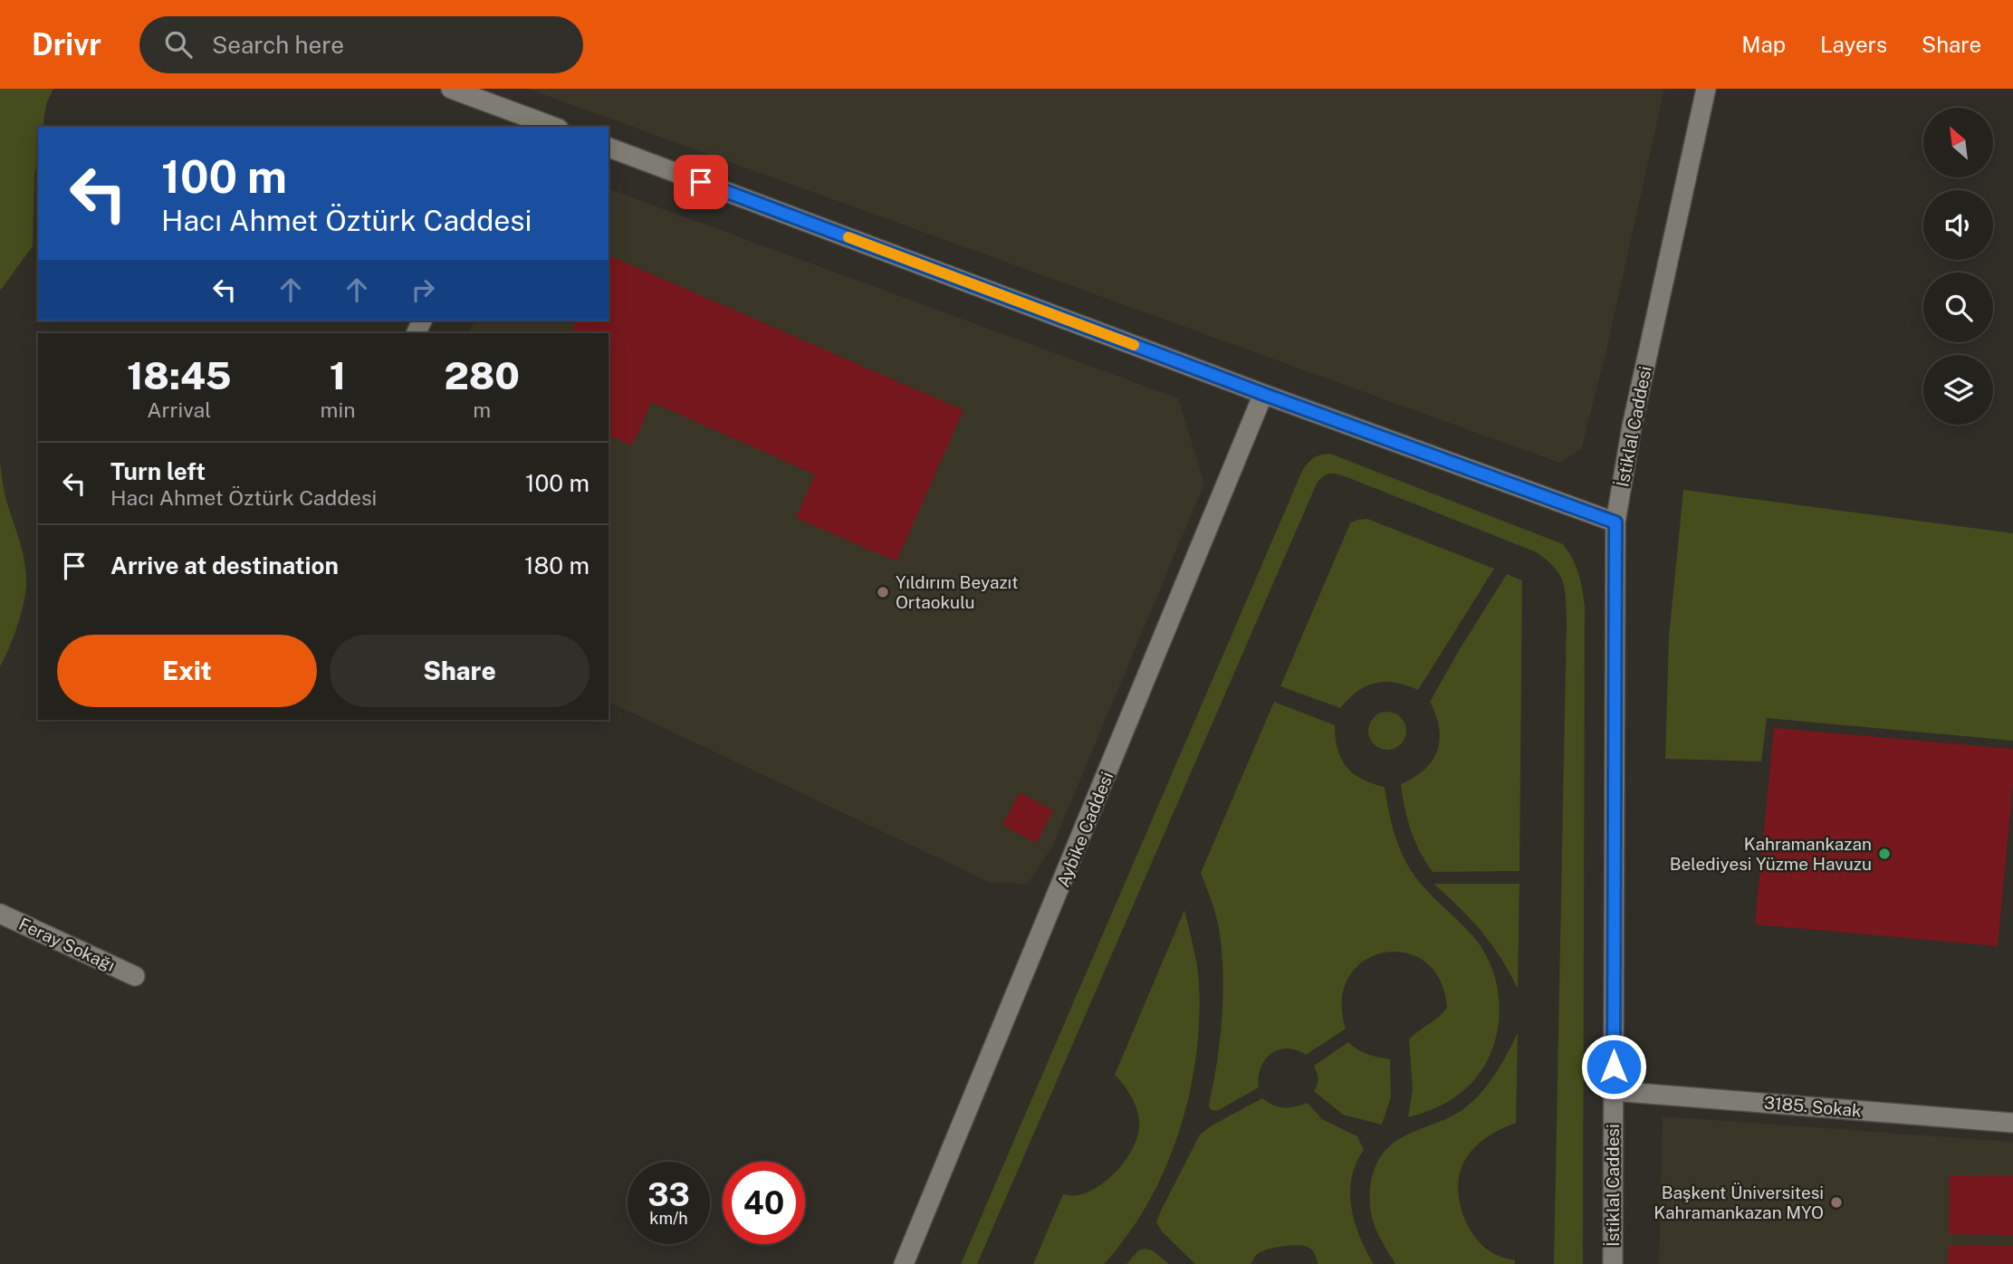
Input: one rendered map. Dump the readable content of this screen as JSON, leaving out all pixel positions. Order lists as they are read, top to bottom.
{
  "streets": {
    "street": [
      "İstiklal Caddesi",
      "Aybike Caddesi",
      "Feray Sokağı",
      "3185. Sokak"
    ]
  },
  "crossings": [
    ["İstiklal Caddesi", "3185. Sokak"]
  ],
  "places": ["Yıldırım Beyazıt Ortaokulu", "Kahramankazan Belediyesi Yüzme Havuzu", "Başkent Üniversitesi Kahramankazan MYO"],
  "north": "top left",
  "page": {
    "header": "Drivr",
    "search": "Search here",
    "nav": ["Map", "Layers", "Share"],
    "turn": ["100 m", "Hacı Ahmet Öztürk Caddesi"],
    "eta": [
      "18:45",
      "Arrival",
      "1",
      "min",
      "280",
      "m"
    ],
    "list": [
      {
        "name": "Turn left",
        "note": "Hacı Ahmet Öztürk Caddesi",
        "value": "100 m"
      },
      {
        "name": "Arrive at destination",
        "value": "180 m"
      }
    ],
    "buttons": ["Exit", "Share"],
    "speed": "33 km/h",
    "limit": "40"
  }
}
